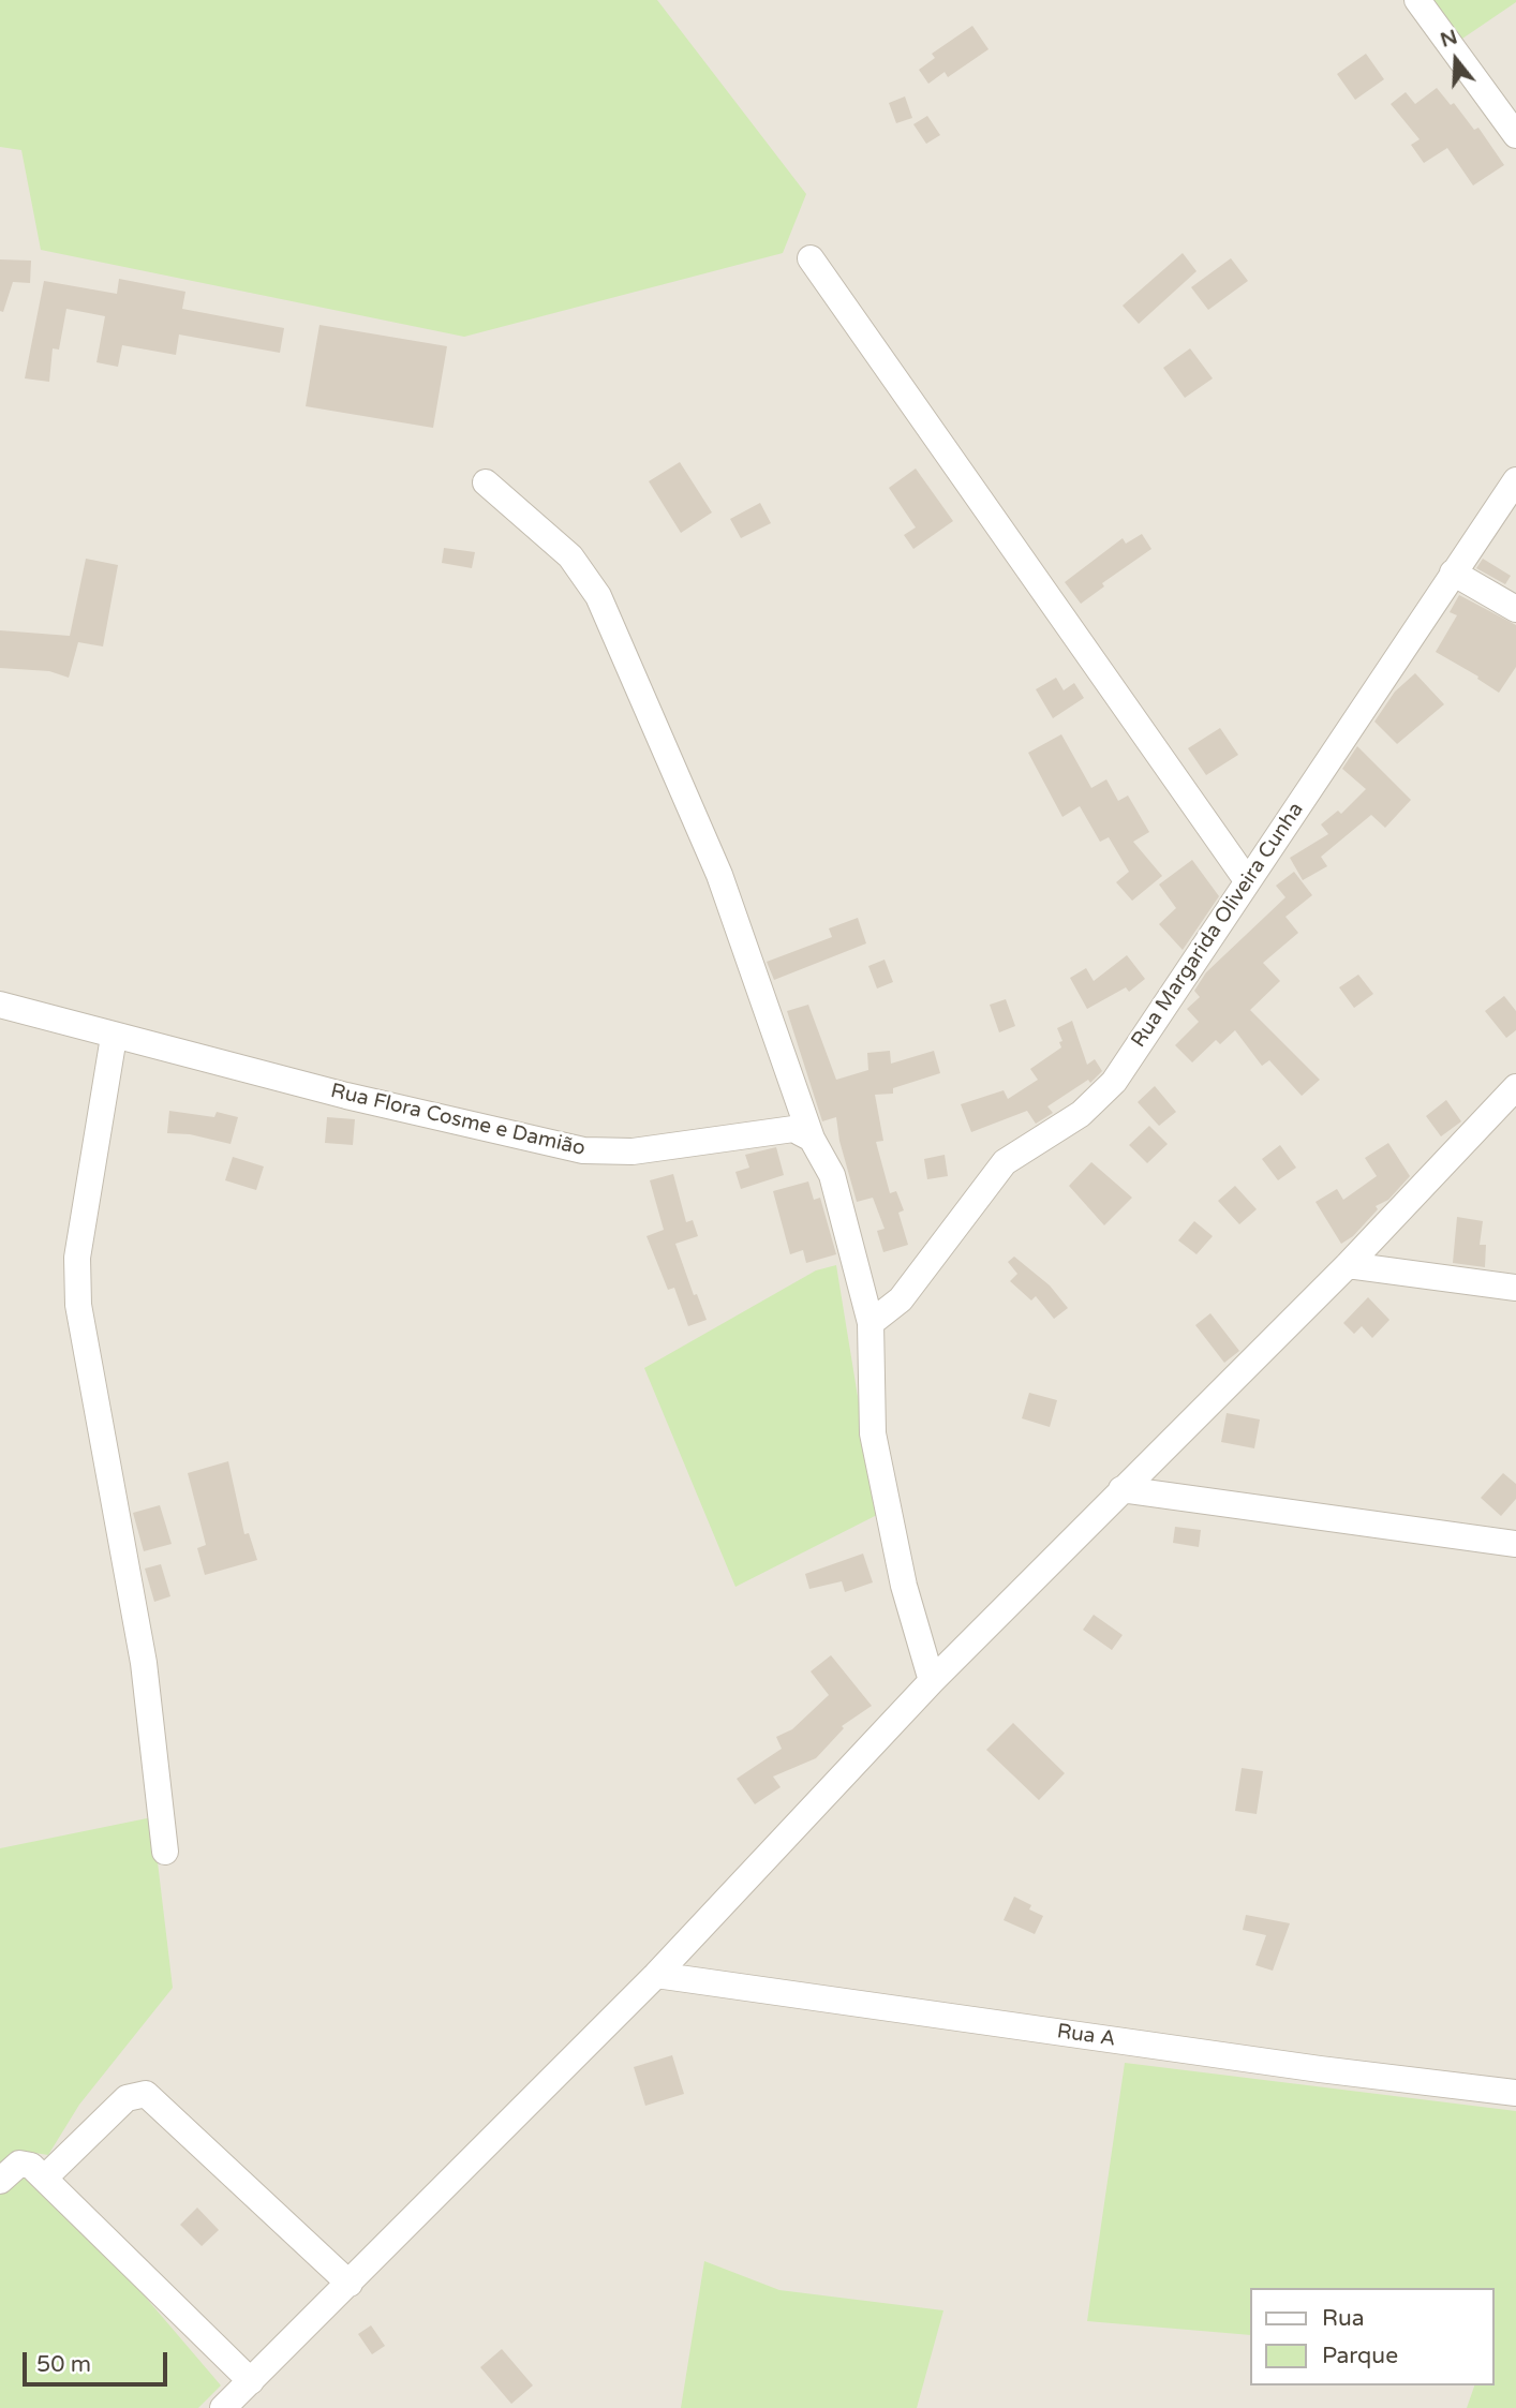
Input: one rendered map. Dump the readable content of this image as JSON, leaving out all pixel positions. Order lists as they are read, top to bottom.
{
  "streets": {
    "street": ["Rua Margarida Oliveira Cunha", "Rua Flora Cosme e Damião", "Rua A"]
  },
  "legend": ["Rua", "Parque"],
  "scale_bar": "50 m",
  "north": "top"
}
